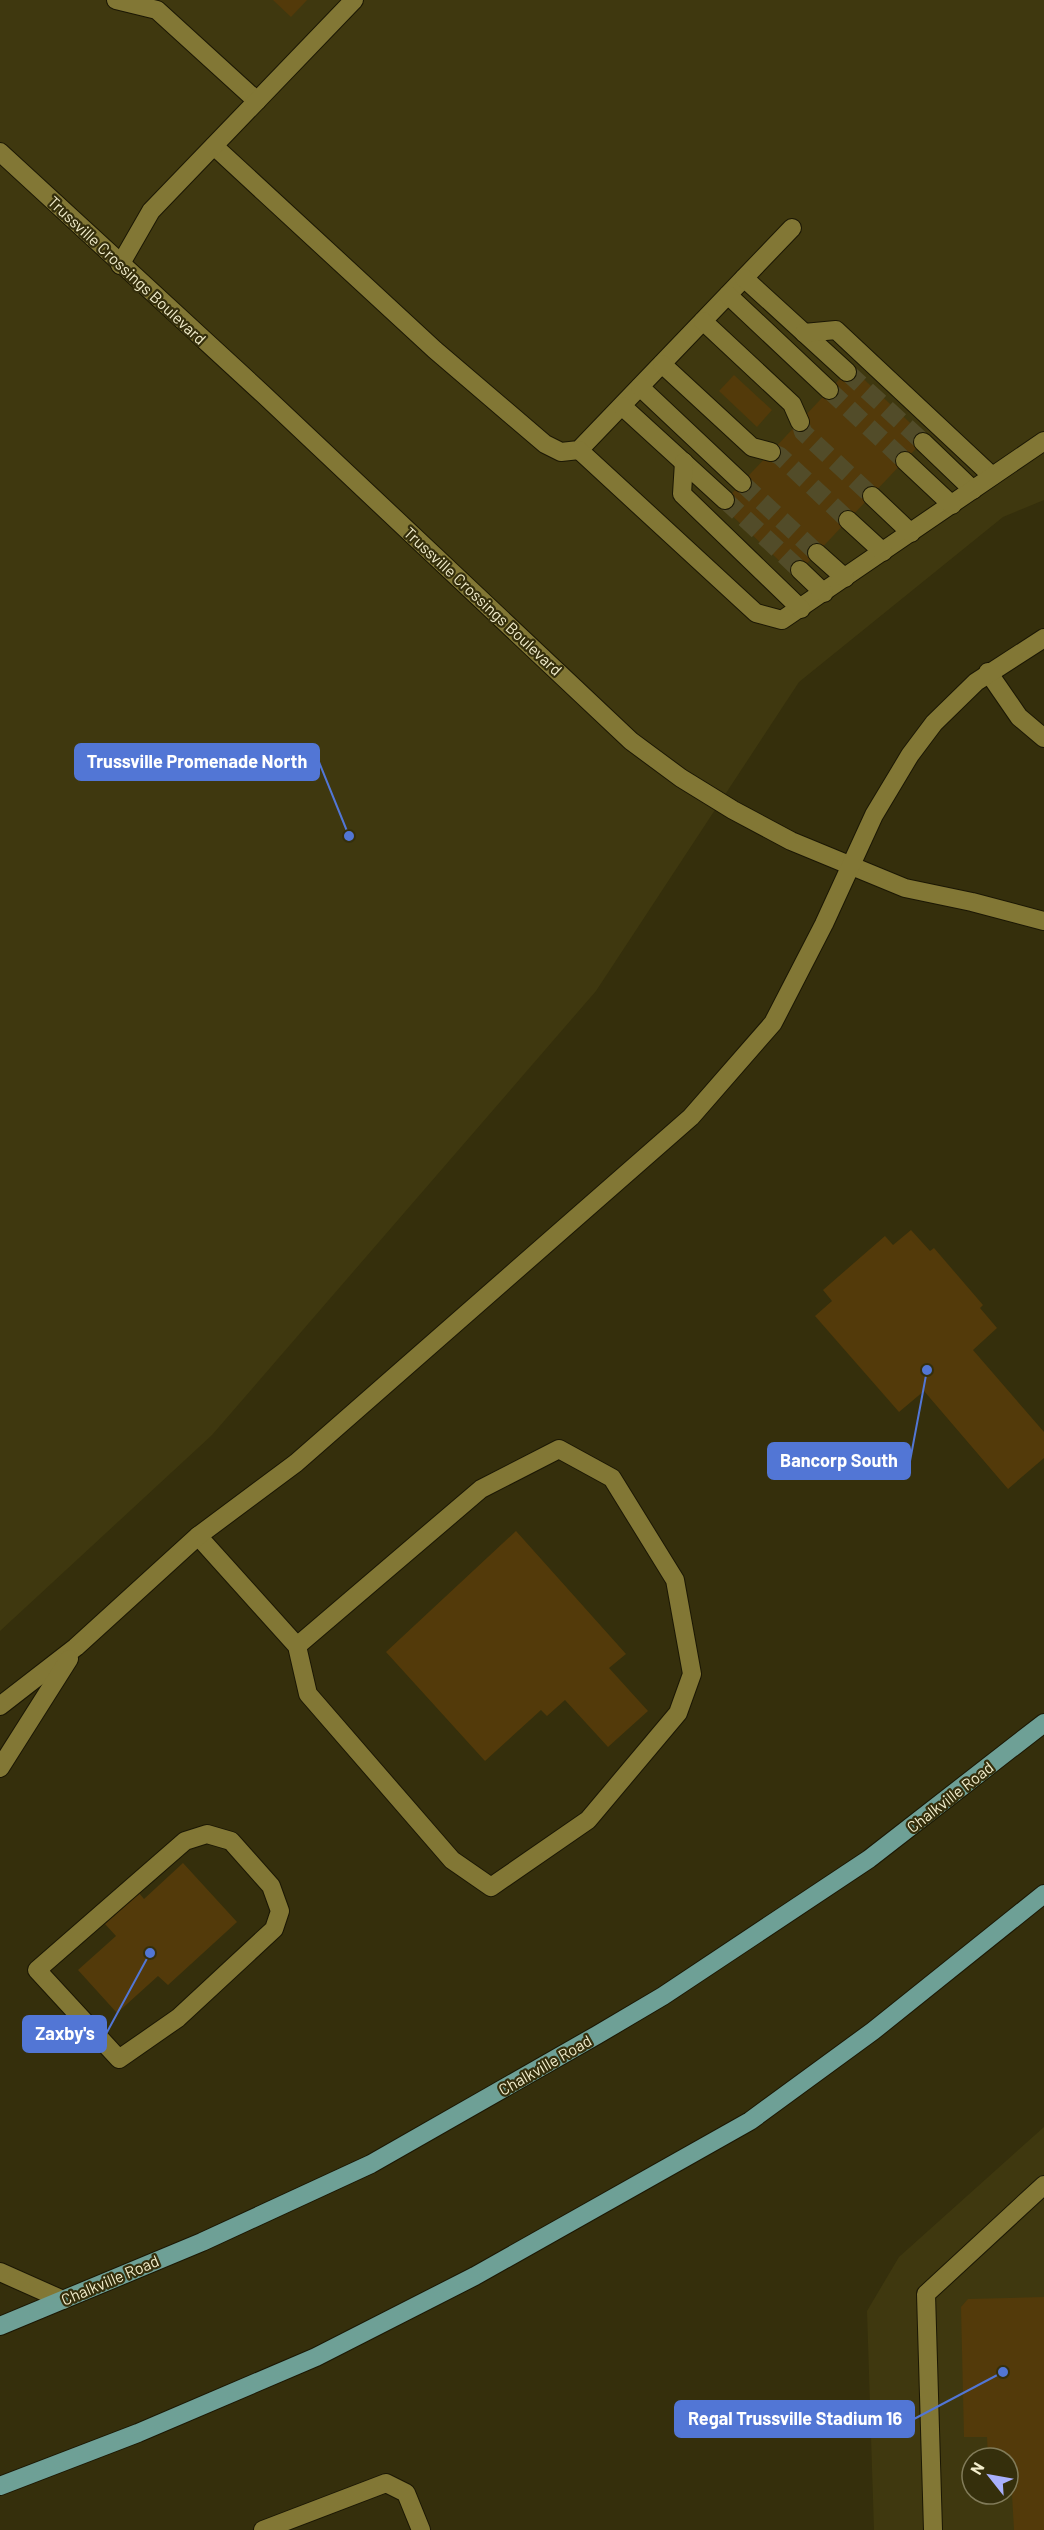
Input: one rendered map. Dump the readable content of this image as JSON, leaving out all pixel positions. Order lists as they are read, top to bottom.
{
  "streets": {
    "main road": ["Chalkville Road"],
    "street": ["Trussville Crossings Boulevard"]
  },
  "places": [
    "Trussville Promenade North",
    "Bancorp South",
    "Zaxby's",
    "Regal Trussville Stadium 16"
  ],
  "north": "top left"
}
